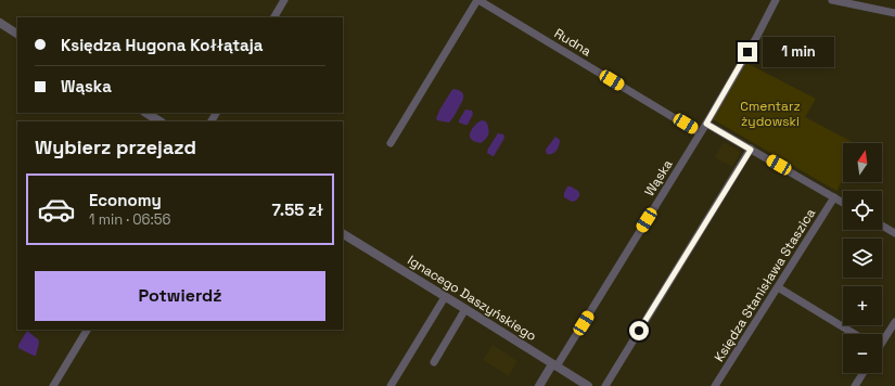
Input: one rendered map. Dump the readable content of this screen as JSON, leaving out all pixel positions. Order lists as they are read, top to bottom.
{
  "streets": {
    "street": [
      "Rudna",
      "Wąska",
      "Księdza Stanisława Staszica",
      "Ignacego Daszyńskiego"
    ]
  },
  "crossings": [
    ["Rudna", "Wąska"],
    ["Wąska", "Ignacego Daszyńskiego"]
  ],
  "parks": ["Cmentarz żydowski"],
  "north": "top",
  "page": {
    "banner": ["Księdza Hugona Kołłątaja", "Wąska"],
    "bubble": "1 min",
    "heading": "Wybierz przejazd",
    "map_buttons": ["+", "−"],
    "list": [
      {
        "name": "Economy",
        "note": "1 min · 06:56",
        "value": "7.55 zł"
      }
    ],
    "buttons": "Potwierdź"
  }
}
